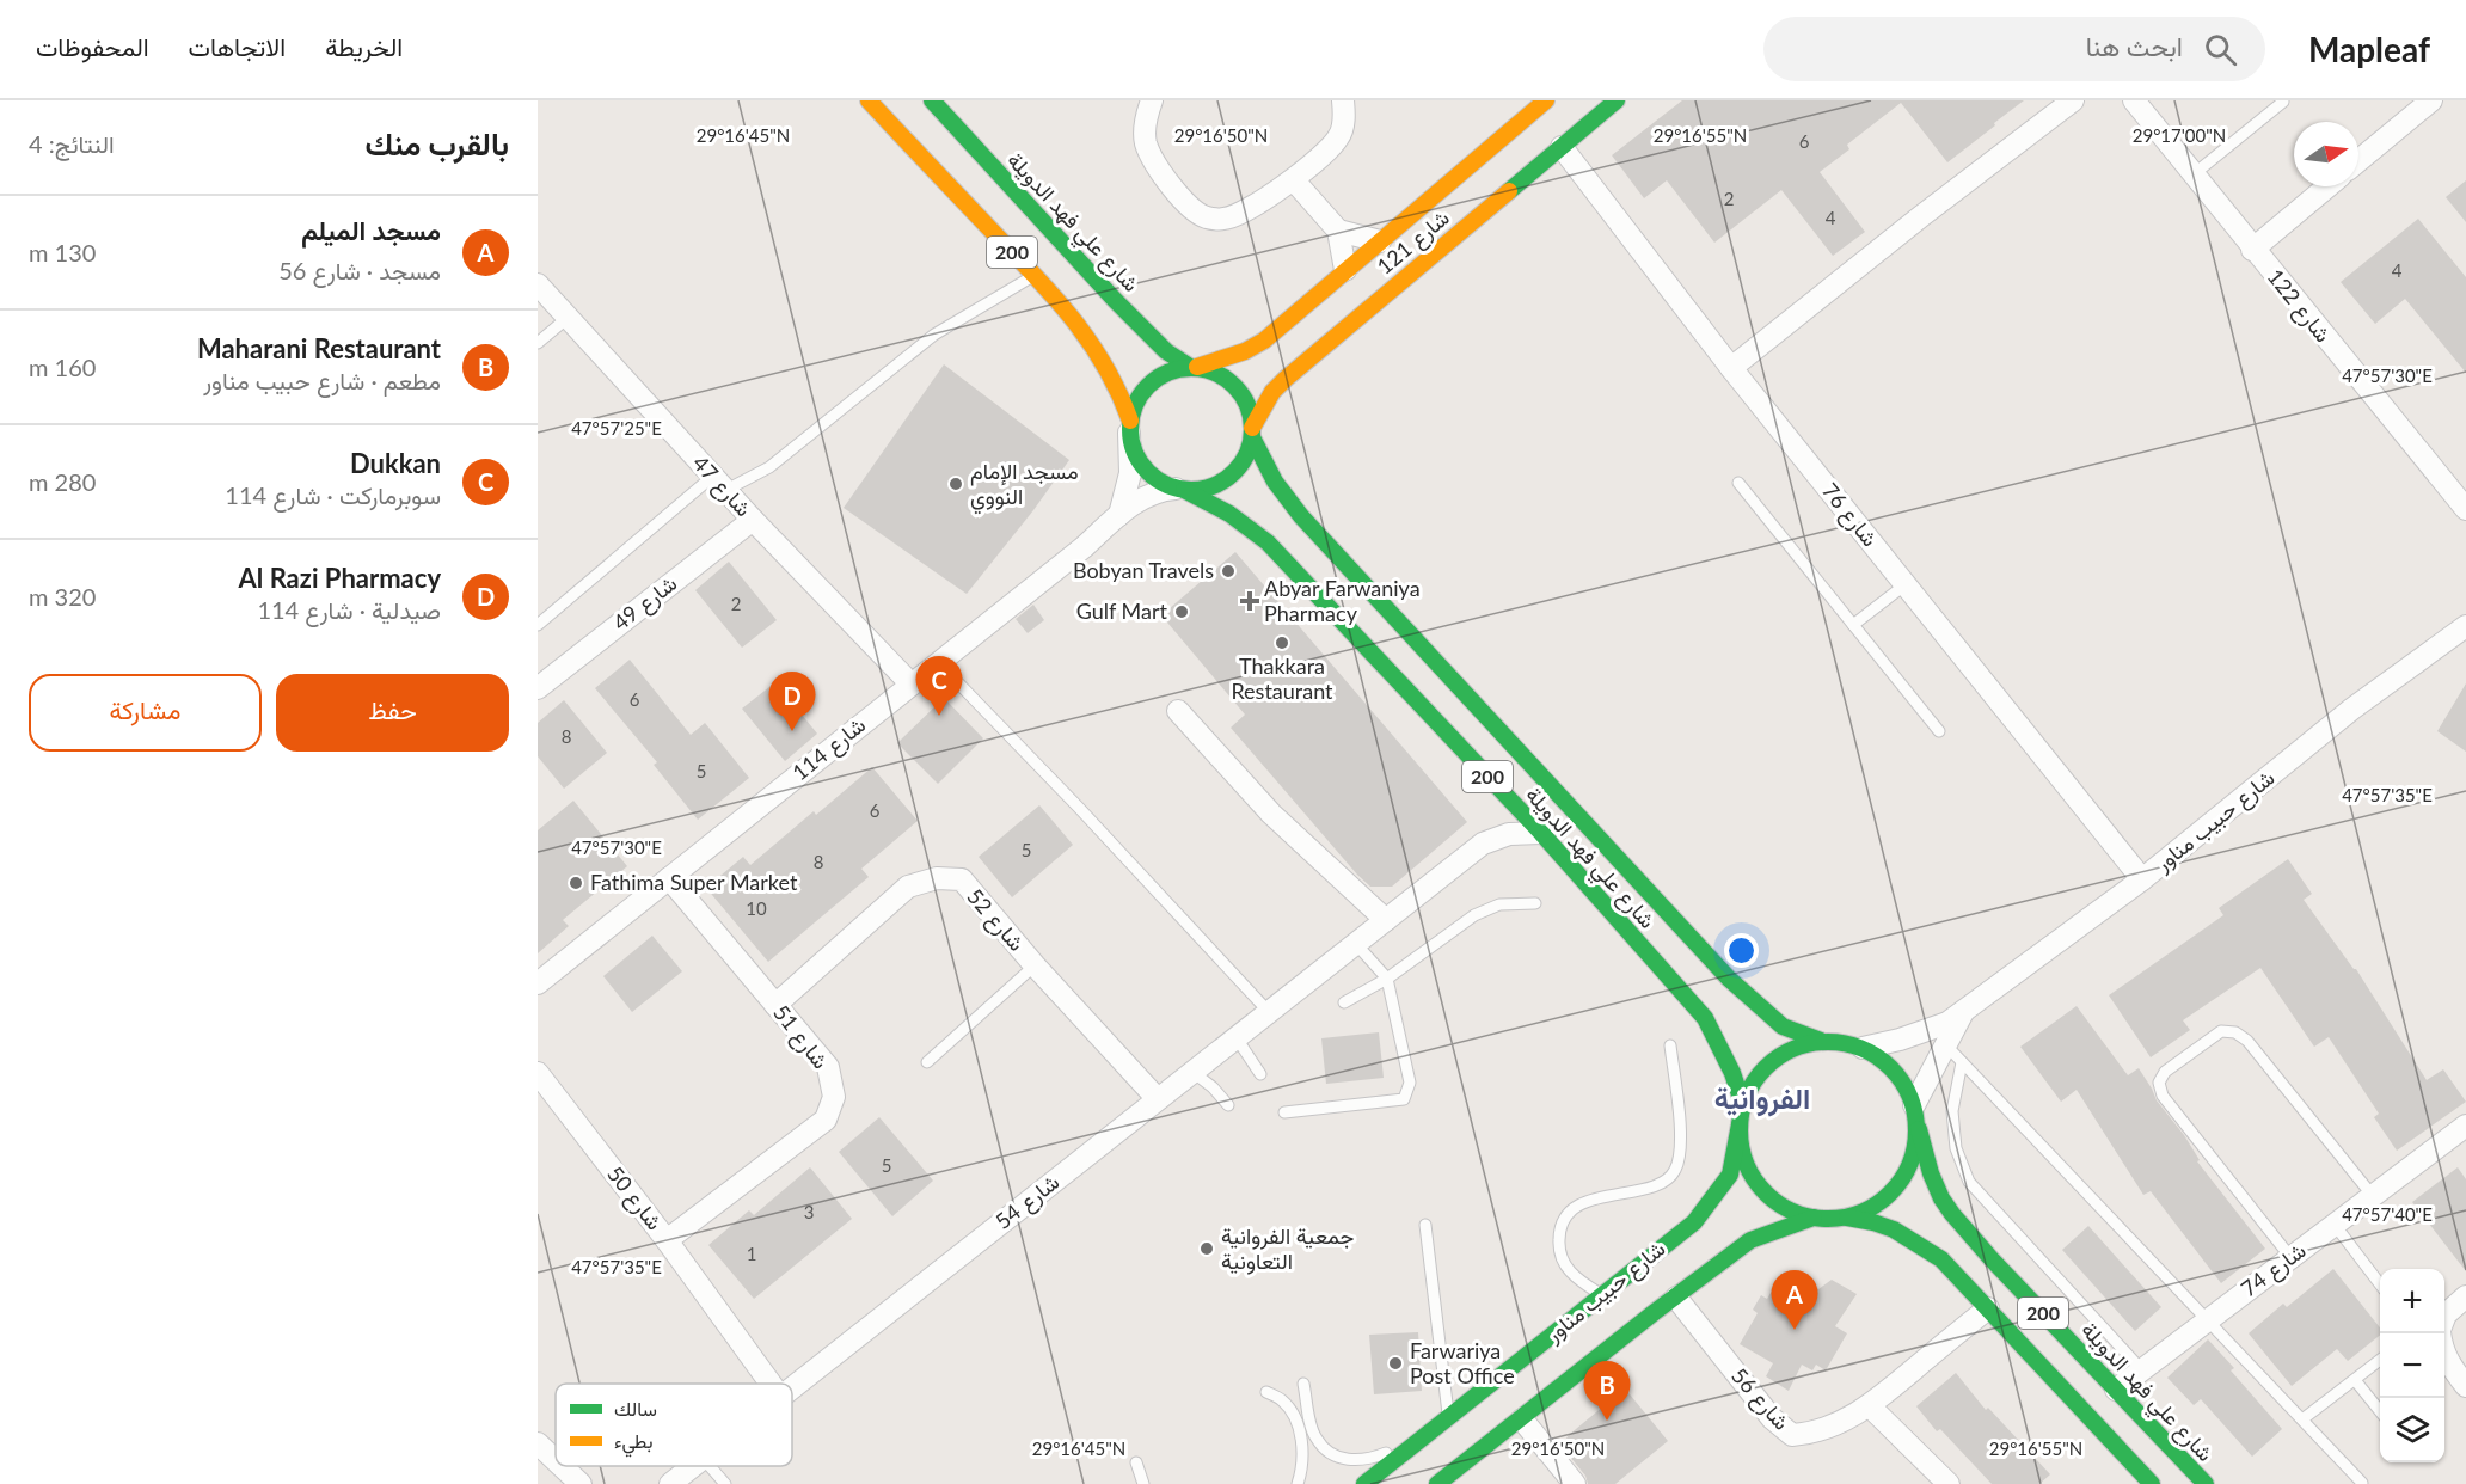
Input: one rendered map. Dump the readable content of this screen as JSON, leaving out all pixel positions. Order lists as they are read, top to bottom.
{
  "streets": {
    "main road": [
      "شارع علي فهد الدويلة",
      "شارع 121",
      "200",
      "شارع حبيب مناور"
    ],
    "street": [
      "شارع 122",
      "شارع 47",
      "شارع 76",
      "شارع 49",
      "شارع 114",
      "شارع 52",
      "شارع 51",
      "شارع 50",
      "شارع 54",
      "شارع 74",
      "شارع 56"
    ]
  },
  "crossings": [
    ["شارع علي فهد الدويلة", "شارع 121"],
    ["شارع علي فهد الدويلة", "200"],
    ["شارع علي فهد الدويلة", "شارع 114"],
    ["شارع علي فهد الدويلة", "شارع حبيب مناور"],
    ["شارع علي فهد الدويلة", "شارع 54"],
    ["شارع علي فهد الدويلة", "شارع 74"],
    ["شارع 121", "200"],
    ["شارع 121", "شارع 76"],
    ["شارع 121", "شارع 114"],
    ["200", "شارع 114"],
    ["200", "شارع حبيب مناور"],
    ["200", "شارع 56"],
    ["شارع 47", "شارع 49"],
    ["شارع 47", "شارع 114"],
    ["شارع 76", "شارع حبيب مناور"],
    ["شارع 114", "شارع 51"],
    ["شارع 52", "شارع 51"],
    ["شارع 52", "شارع 54"],
    ["شارع 51", "شارع 50"]
  ],
  "districts": ["الفروانية"],
  "places": {
    "other": [
      "مسجد الإمام النووي",
      "Bobyan Travels",
      "Gulf Mart",
      "Thakkara Restaurant",
      "Fathima Super Market",
      "جمعية الفروانية التعاونية",
      "Farwariya Post Office"
    ],
    "health": ["Abyar Farwaniya Pharmacy"]
  },
  "house_numbers": [
    "6",
    "2",
    "4",
    "4",
    "2",
    "6",
    "8",
    "5",
    "6",
    "5",
    "8",
    "10",
    "5",
    "3",
    "1"
  ],
  "legend": ["سالك", "بطيء"],
  "north": "right",
  "page": {
    "header": "Mapleaf",
    "search": "ابحث هنا",
    "nav": ["الخريطة", "الاتجاهات", "المحفوظات"],
    "heading": ["بالقرب منك", "النتائج: 4"],
    "list": [
      {
        "mark": "A",
        "name": "مسجد الميلم",
        "note": "مسجد · شارع 56",
        "value": "130 m"
      },
      {
        "mark": "B",
        "name": "Maharani Restaurant",
        "note": "مطعم · شارع حبيب مناور",
        "value": "160 m"
      },
      {
        "mark": "C",
        "name": "Dukkan",
        "note": "سوبرماركت · شارع 114",
        "value": "280 m"
      },
      {
        "mark": "D",
        "name": "Al Razi Pharmacy",
        "note": "صيدلية · شارع 114",
        "value": "320 m"
      }
    ],
    "buttons": ["حفظ", "مشاركة"],
    "pins": [
      "C",
      "D",
      "A",
      "B"
    ],
    "map_buttons": ["+", "−"]
  },
  "coordinates": [
    "29°16'45\"N",
    "29°16'50\"N",
    "29°16'55\"N",
    "29°17'00\"N",
    "47°57'30\"E",
    "47°57'25\"E",
    "47°57'35\"E",
    "47°57'40\"E"
  ]
}
